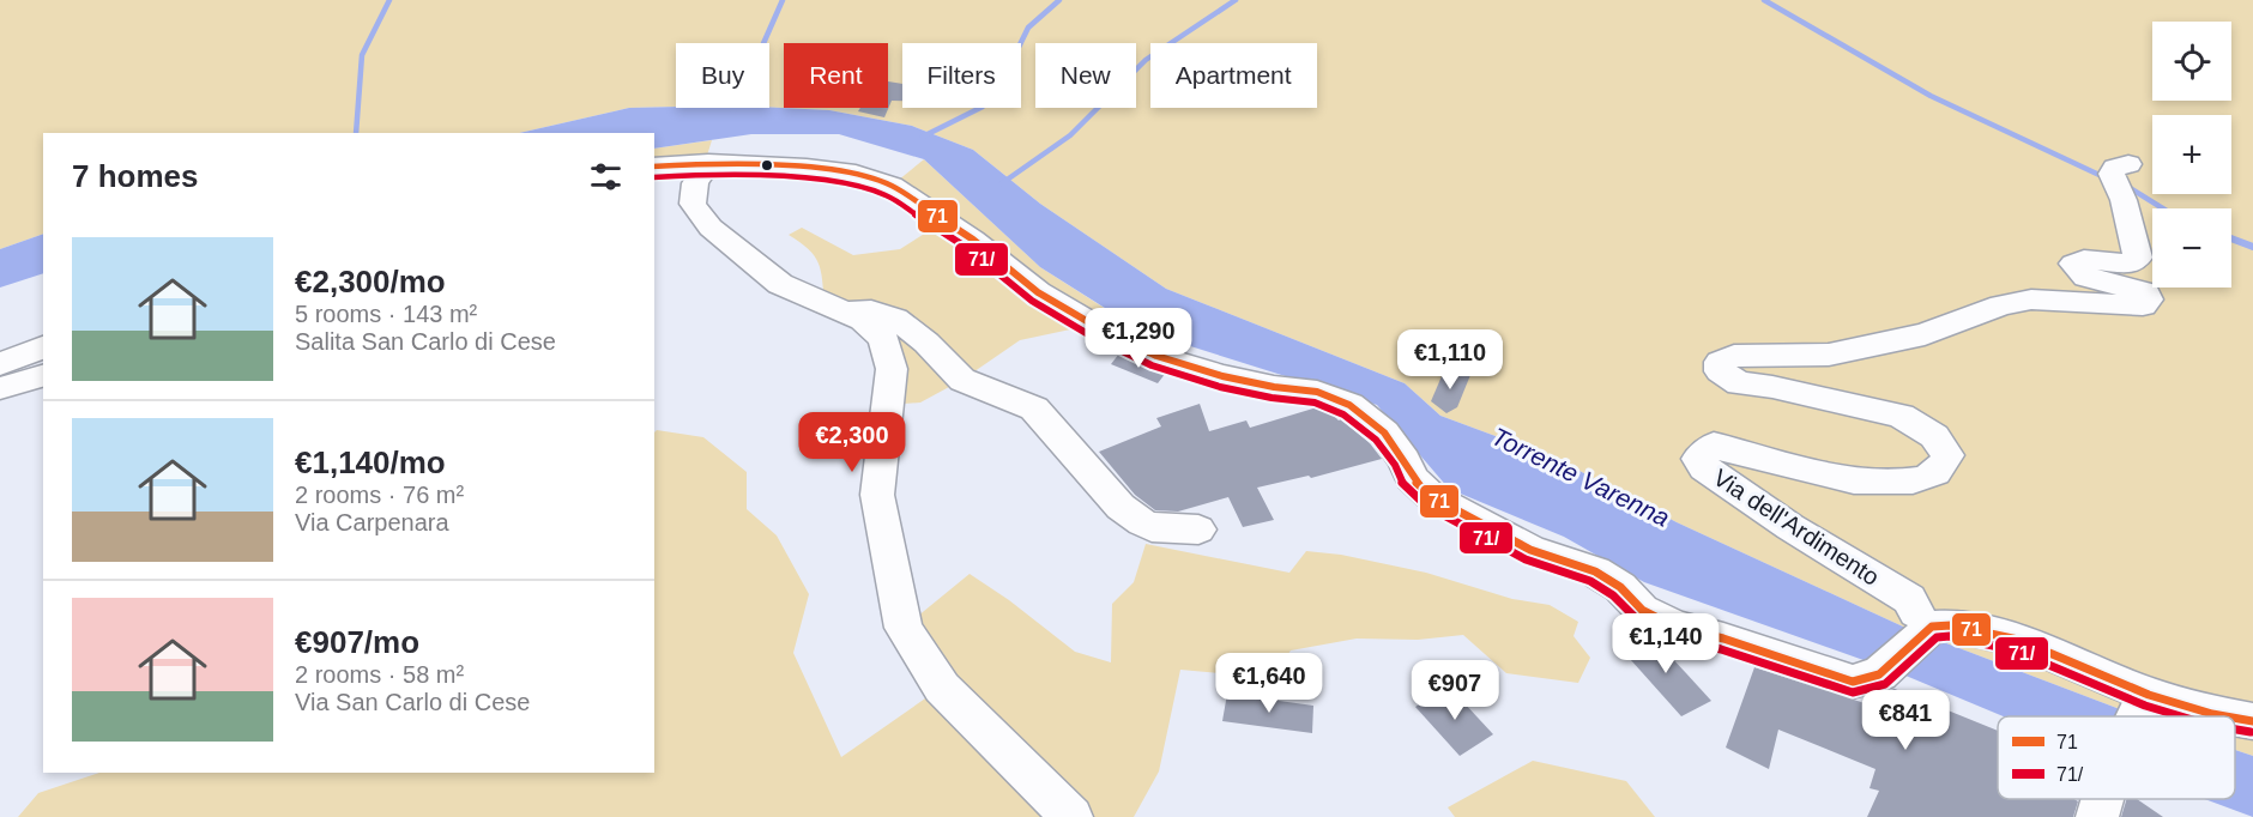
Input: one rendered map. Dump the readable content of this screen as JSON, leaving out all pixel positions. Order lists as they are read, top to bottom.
{
  "streets": {
    "street": ["Via dell'Ardimento"]
  },
  "water": ["Torrente Varenna"],
  "lines": ["transit line 71", "transit line 71/"],
  "legend": ["71", "71/"],
  "page": {
    "map_buttons": ["+", "−"],
    "chip": [
      "Buy",
      "Rent",
      "Filters",
      "New",
      "Apartment"
    ],
    "heading": "7 homes",
    "list": [
      {
        "name": "€2,300/mo",
        "note": "5 rooms · 143 m² · Salita San Carlo di Cese"
      },
      {
        "name": "€1,140/mo",
        "note": "2 rooms · 76 m² · Via Carpenara"
      },
      {
        "name": "€907/mo",
        "note": "2 rooms · 58 m² · Via San Carlo di Cese"
      }
    ],
    "price": [
      "€1,290",
      "€1,110",
      "€2,300",
      "€1,140",
      "€1,640",
      "€907",
      "€841"
    ]
  }
}
